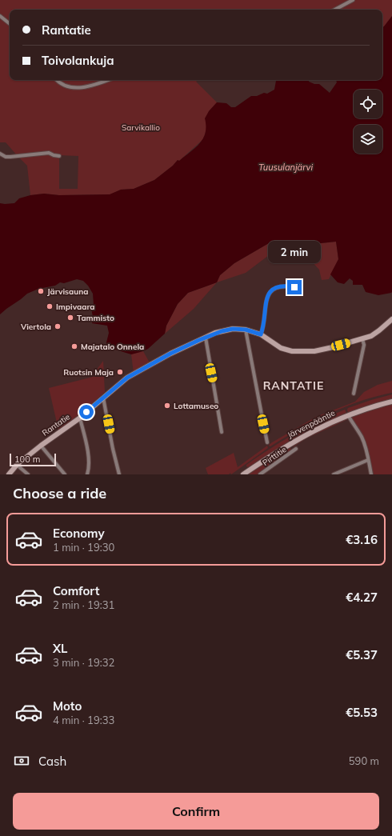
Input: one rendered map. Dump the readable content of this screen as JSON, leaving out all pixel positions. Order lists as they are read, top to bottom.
{
  "streets": {
    "street": ["Järvenpääntie", "Rantatie", "Pirttitie"]
  },
  "districts": ["RANTATIE"],
  "water": ["Tuusulanjärvi"],
  "parks": ["Sarvikallio"],
  "places": [
    "Järvisauna",
    "Impivaara",
    "Tammisto",
    "Viertola",
    "Majatalo Onnela",
    "Ruotsin Maja",
    "Lottamuseo"
  ],
  "scale_bar": "100 m",
  "page": {
    "banner": ["Rantatie", "Toivolankuja"],
    "bubble": "2 min",
    "scale": "100 m",
    "heading": "Choose a ride",
    "list": [
      {
        "name": "Economy",
        "note": "1 min · 19:30",
        "value": "€3.16"
      },
      {
        "name": "Comfort",
        "note": "2 min · 19:31",
        "value": "€4.27"
      },
      {
        "name": "XL",
        "note": "3 min · 19:32",
        "value": "€5.37"
      },
      {
        "name": "Moto",
        "note": "4 min · 19:33",
        "value": "€5.53"
      }
    ],
    "pay": ["Cash", "590 m"],
    "buttons": "Confirm"
  }
}
